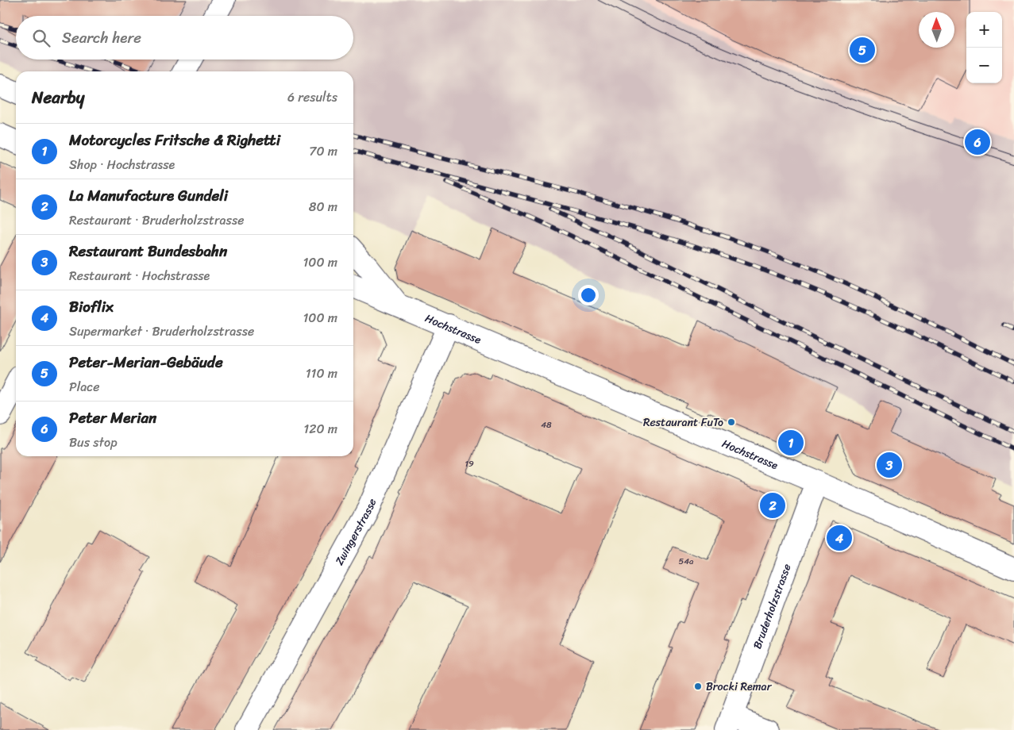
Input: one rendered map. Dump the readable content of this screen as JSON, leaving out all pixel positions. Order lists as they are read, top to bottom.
{
  "streets": {
    "street": ["Hochstrasse", "Zwingerstrasse", "Bruderholzstrasse"]
  },
  "crossings": [
    ["Hochstrasse", "Zwingerstrasse"],
    ["Hochstrasse", "Bruderholzstrasse"]
  ],
  "places": ["Restaurant FuTo", "Brocki Remar"],
  "house_numbers": ["48", "19", "54a"],
  "north": "top",
  "page": {
    "map_buttons": ["+", "−"],
    "search": "Search here",
    "pins": [
      "5",
      "6",
      "1",
      "3",
      "2",
      "4"
    ],
    "heading": ["Nearby", "6 results"],
    "list": [
      {
        "mark": "1",
        "name": "Motorcycles Fritsche & Righetti",
        "note": "Shop · Hochstrasse",
        "value": "70 m"
      },
      {
        "mark": "2",
        "name": "La Manufacture Gundeli",
        "note": "Restaurant · Bruderholzstrasse",
        "value": "80 m"
      },
      {
        "mark": "3",
        "name": "Restaurant Bundesbahn",
        "note": "Restaurant · Hochstrasse",
        "value": "100 m"
      },
      {
        "mark": "4",
        "name": "Bioflix",
        "note": "Supermarket · Bruderholzstrasse",
        "value": "100 m"
      },
      {
        "mark": "5",
        "name": "Peter-Merian-Gebäude",
        "note": "Place",
        "value": "110 m"
      },
      {
        "mark": "6",
        "name": "Peter Merian",
        "note": "Bus stop",
        "value": "120 m"
      }
    ]
  }
}
